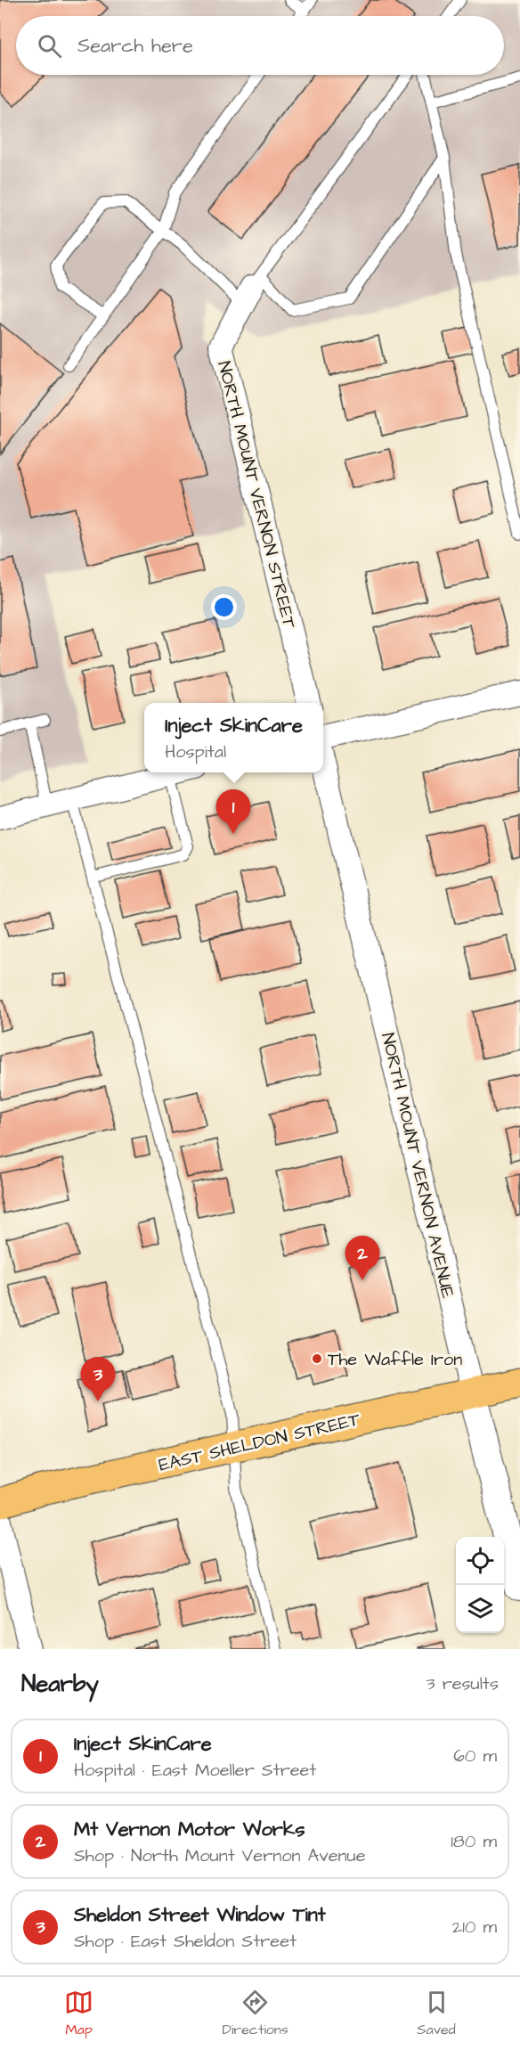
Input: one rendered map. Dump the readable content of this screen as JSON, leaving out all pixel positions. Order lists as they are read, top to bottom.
{
  "streets": {
    "main road": ["EAST SHELDON STREET"],
    "street": ["NORTH MOUNT VERNON STREET", "NORTH MOUNT VERNON AVENUE"]
  },
  "crossings": [
    ["NORTH MOUNT VERNON AVENUE", "EAST SHELDON STREET"]
  ],
  "places": ["The Waffle Iron"],
  "page": {
    "search": "Search here",
    "popup": ["Inject SkinCare", "Hospital"],
    "pins": ["1", "2", "3"],
    "heading": ["Nearby", "3 results"],
    "list": [
      {
        "mark": "1",
        "name": "Inject SkinCare",
        "note": "Hospital · East Moeller Street",
        "value": "60 m"
      },
      {
        "mark": "2",
        "name": "Mt Vernon Motor Works",
        "note": "Shop · North Mount Vernon Avenue",
        "value": "180 m"
      },
      {
        "mark": "3",
        "name": "Sheldon Street Window Tint",
        "note": "Shop · East Sheldon Street",
        "value": "210 m"
      }
    ],
    "nav": ["Map", "Directions", "Saved"]
  }
}
